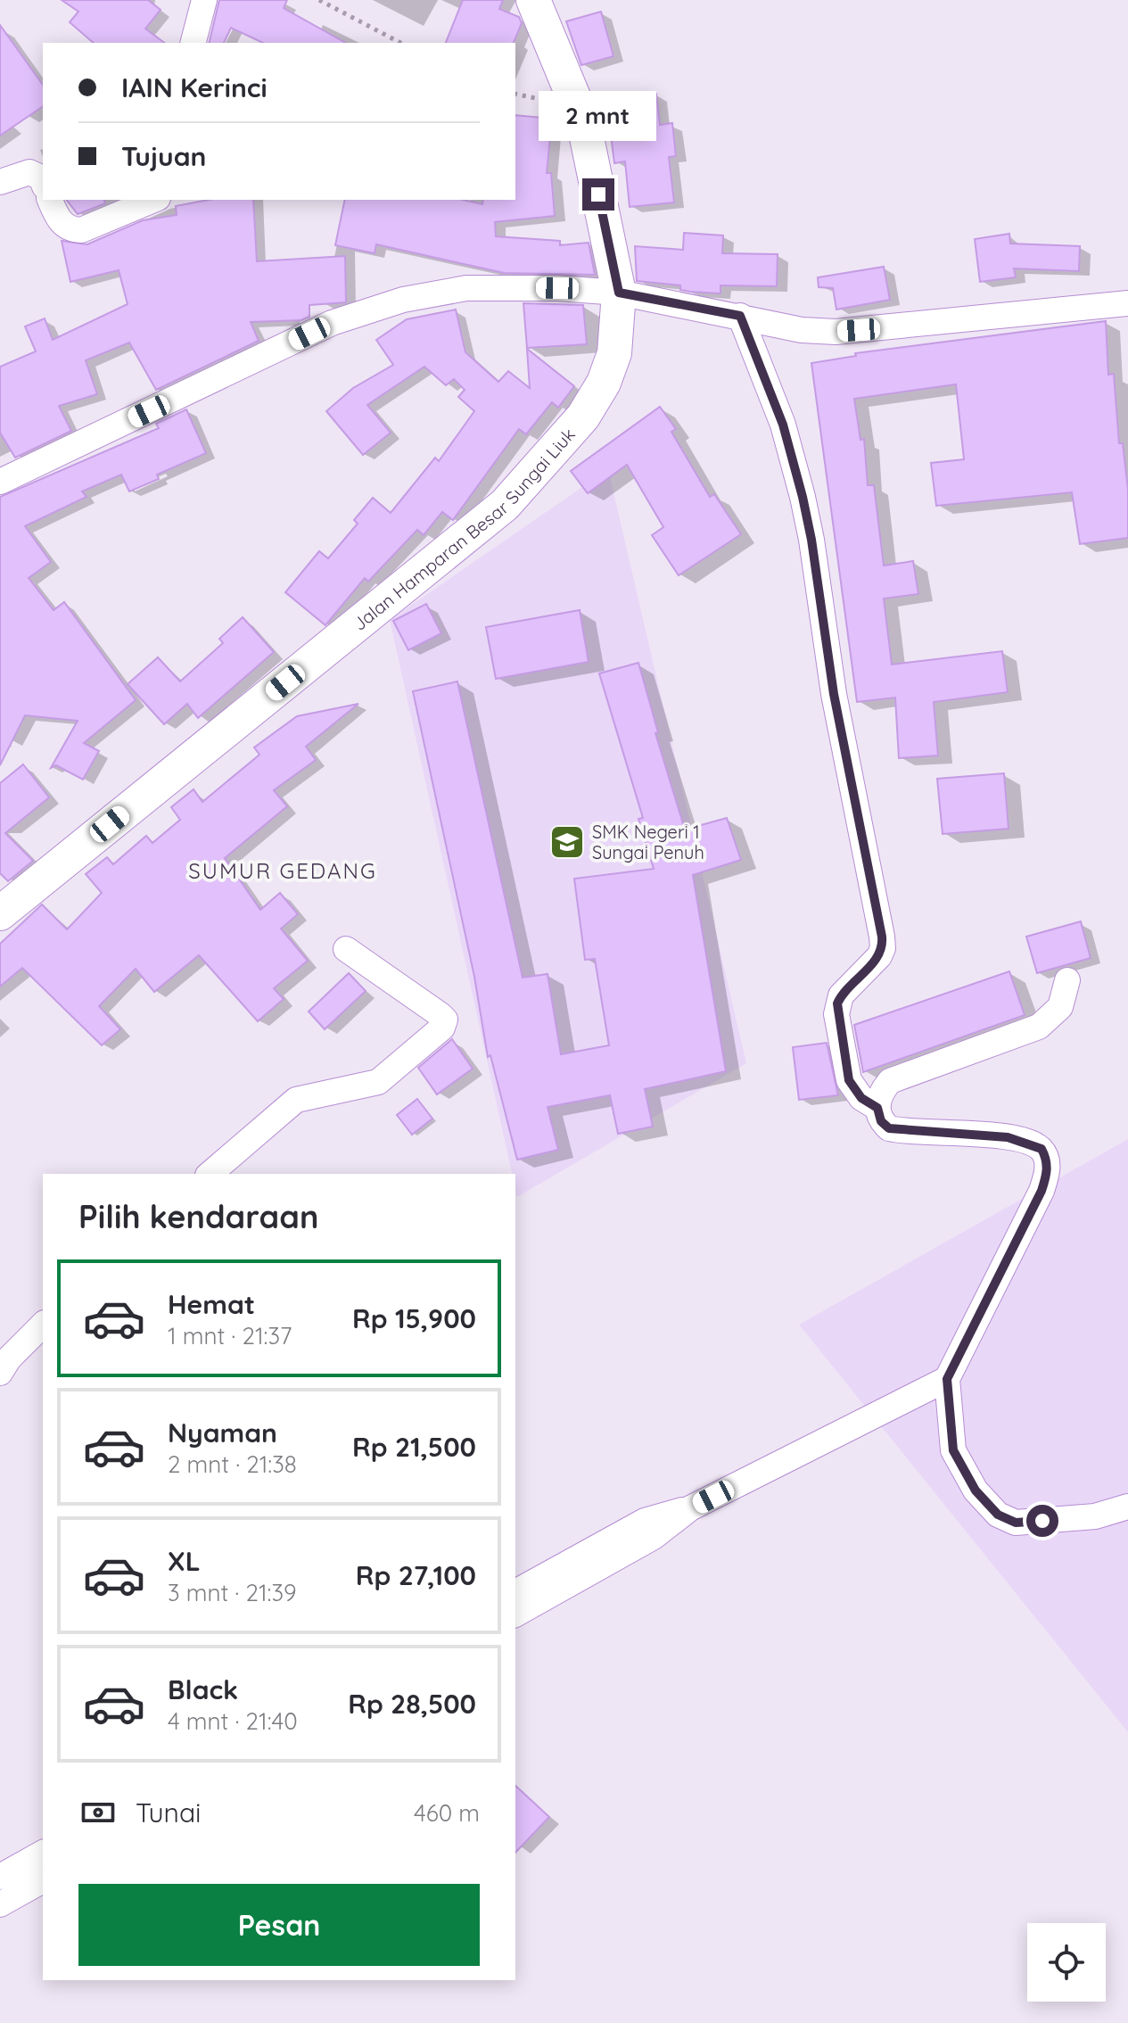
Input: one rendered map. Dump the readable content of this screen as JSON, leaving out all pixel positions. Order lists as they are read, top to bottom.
{
  "streets": {
    "street": ["Jalan Hamparan Besar Sungai Liuk"]
  },
  "districts": ["SUMUR GEDANG"],
  "places": {
    "school or university": ["SMK Negeri 1 Sungai Penuh"]
  },
  "page": {
    "banner": ["IAIN Kerinci", "Tujuan"],
    "bubble": "2 mnt",
    "heading": "Pilih kendaraan",
    "list": [
      {
        "name": "Hemat",
        "note": "1 mnt · 21:37",
        "value": "Rp 15,900"
      },
      {
        "name": "Nyaman",
        "note": "2 mnt · 21:38",
        "value": "Rp 21,500"
      },
      {
        "name": "XL",
        "note": "3 mnt · 21:39",
        "value": "Rp 27,100"
      },
      {
        "name": "Black",
        "note": "4 mnt · 21:40",
        "value": "Rp 28,500"
      }
    ],
    "pay": ["Tunai", "460 m"],
    "buttons": "Pesan"
  }
}
